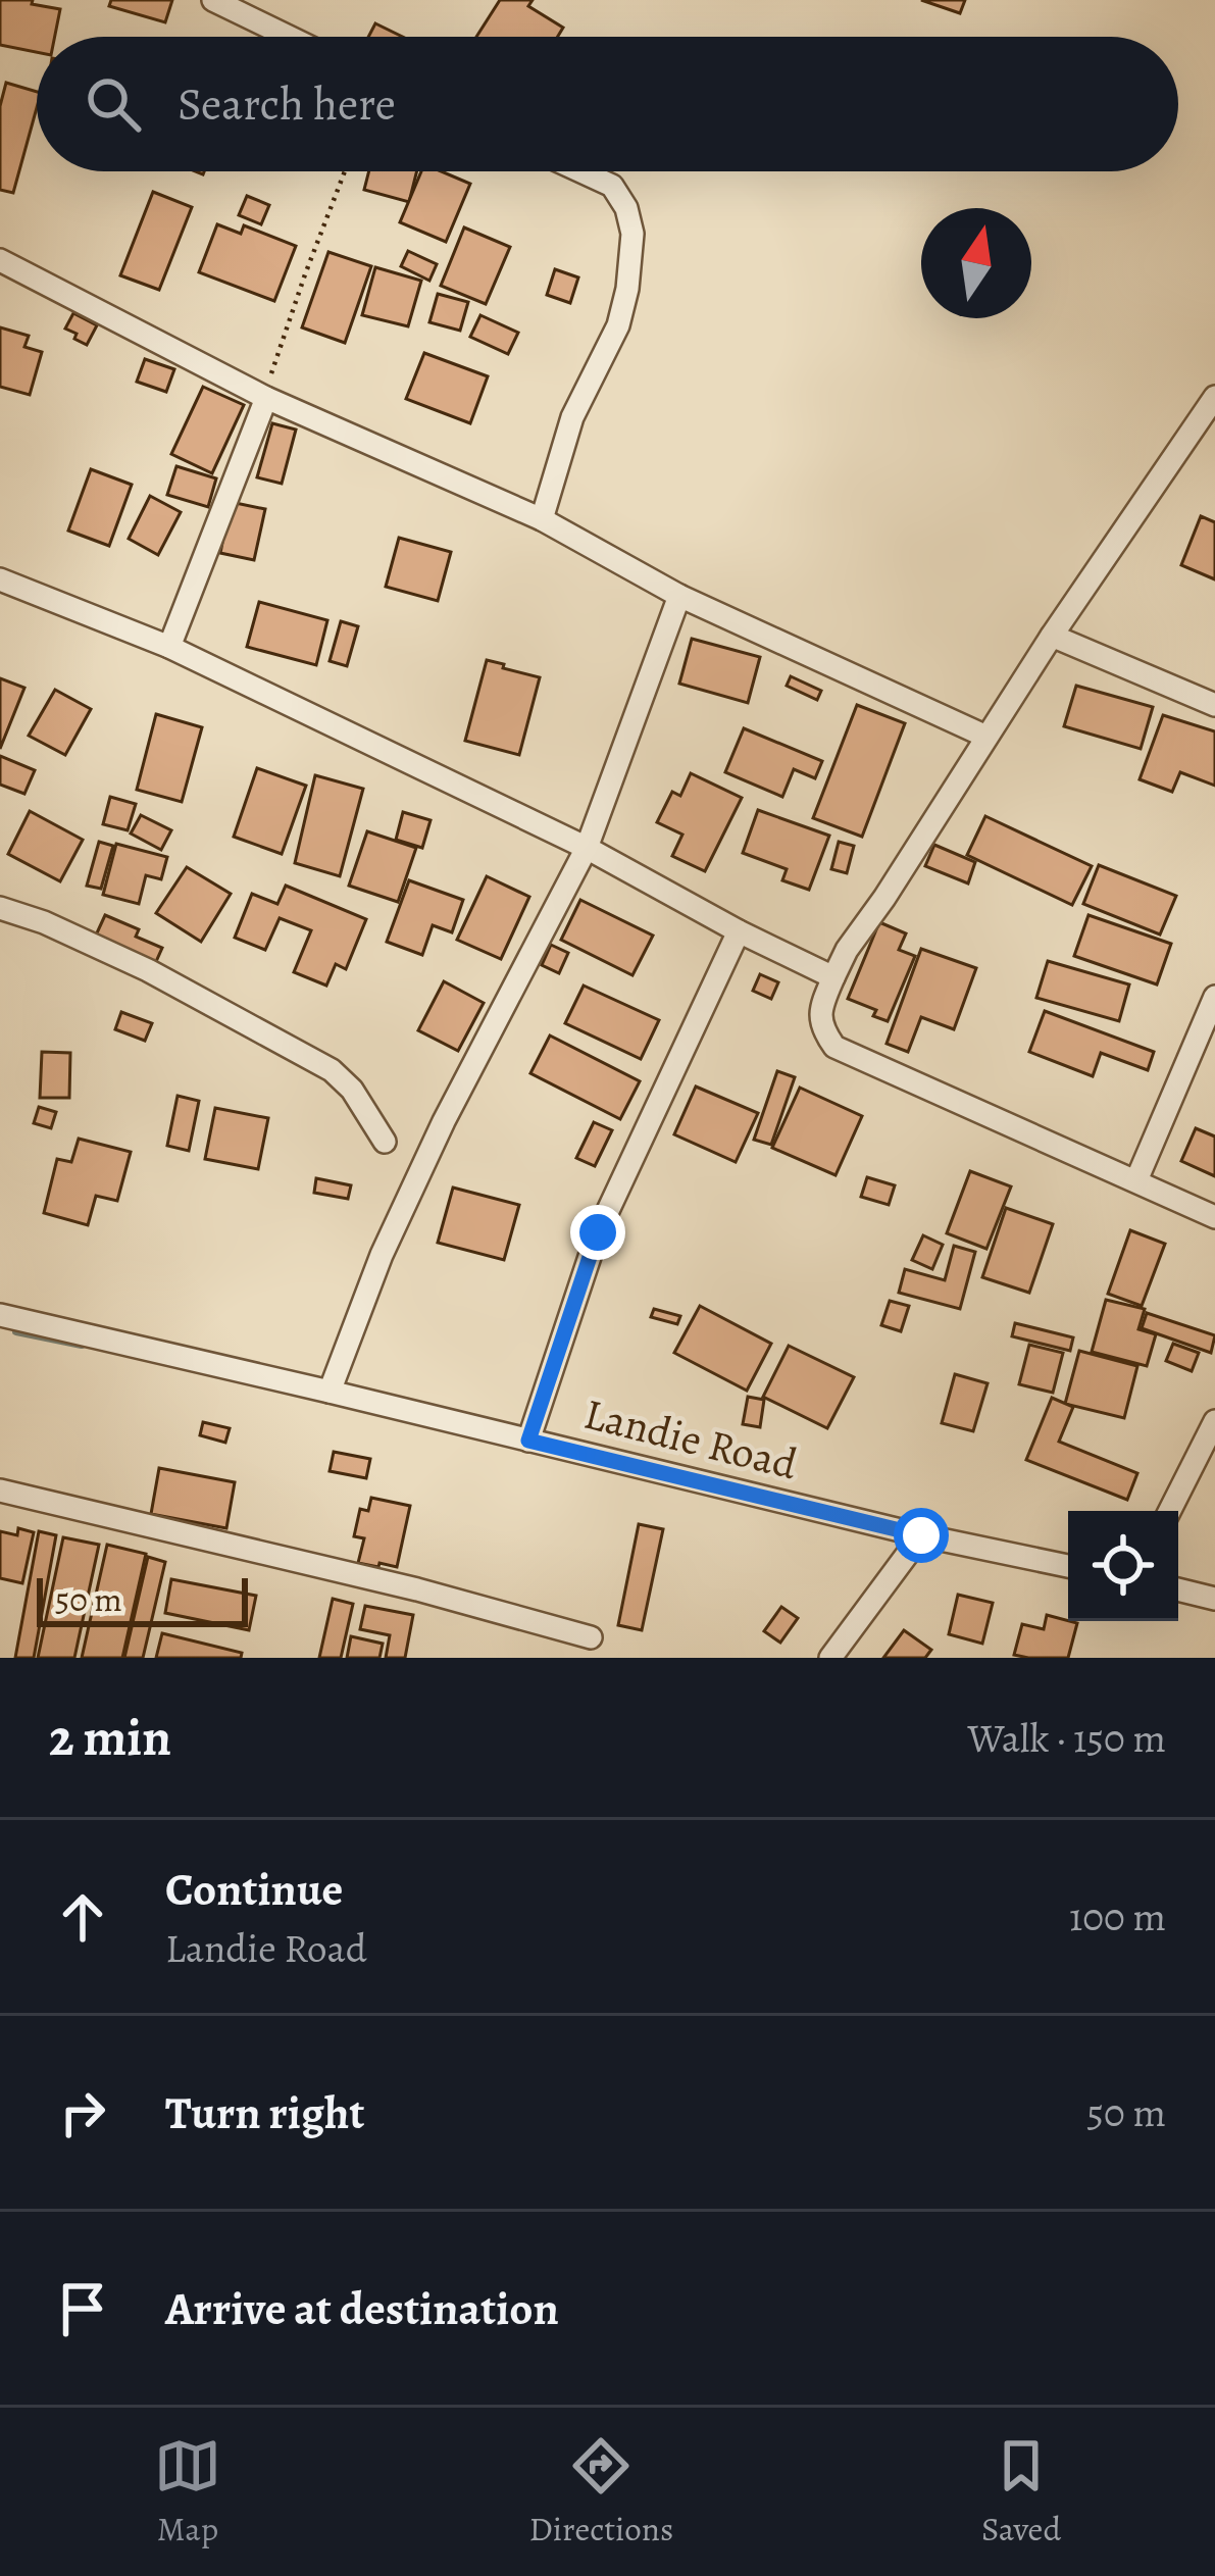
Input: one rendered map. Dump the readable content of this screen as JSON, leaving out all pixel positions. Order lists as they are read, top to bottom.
{
  "streets": {
    "street": ["Landie Road"]
  },
  "scale_bar": "50 m",
  "north": "top",
  "page": {
    "search": "Search here",
    "scale": "50 m",
    "heading": ["2 min", "Walk · 150 m"],
    "list": [
      ["Continue", "Landie Road", "100 m"],
      ["Turn right", "50 m"],
      "Arrive at destination"
    ],
    "nav": ["Map", "Directions", "Saved"]
  }
}
